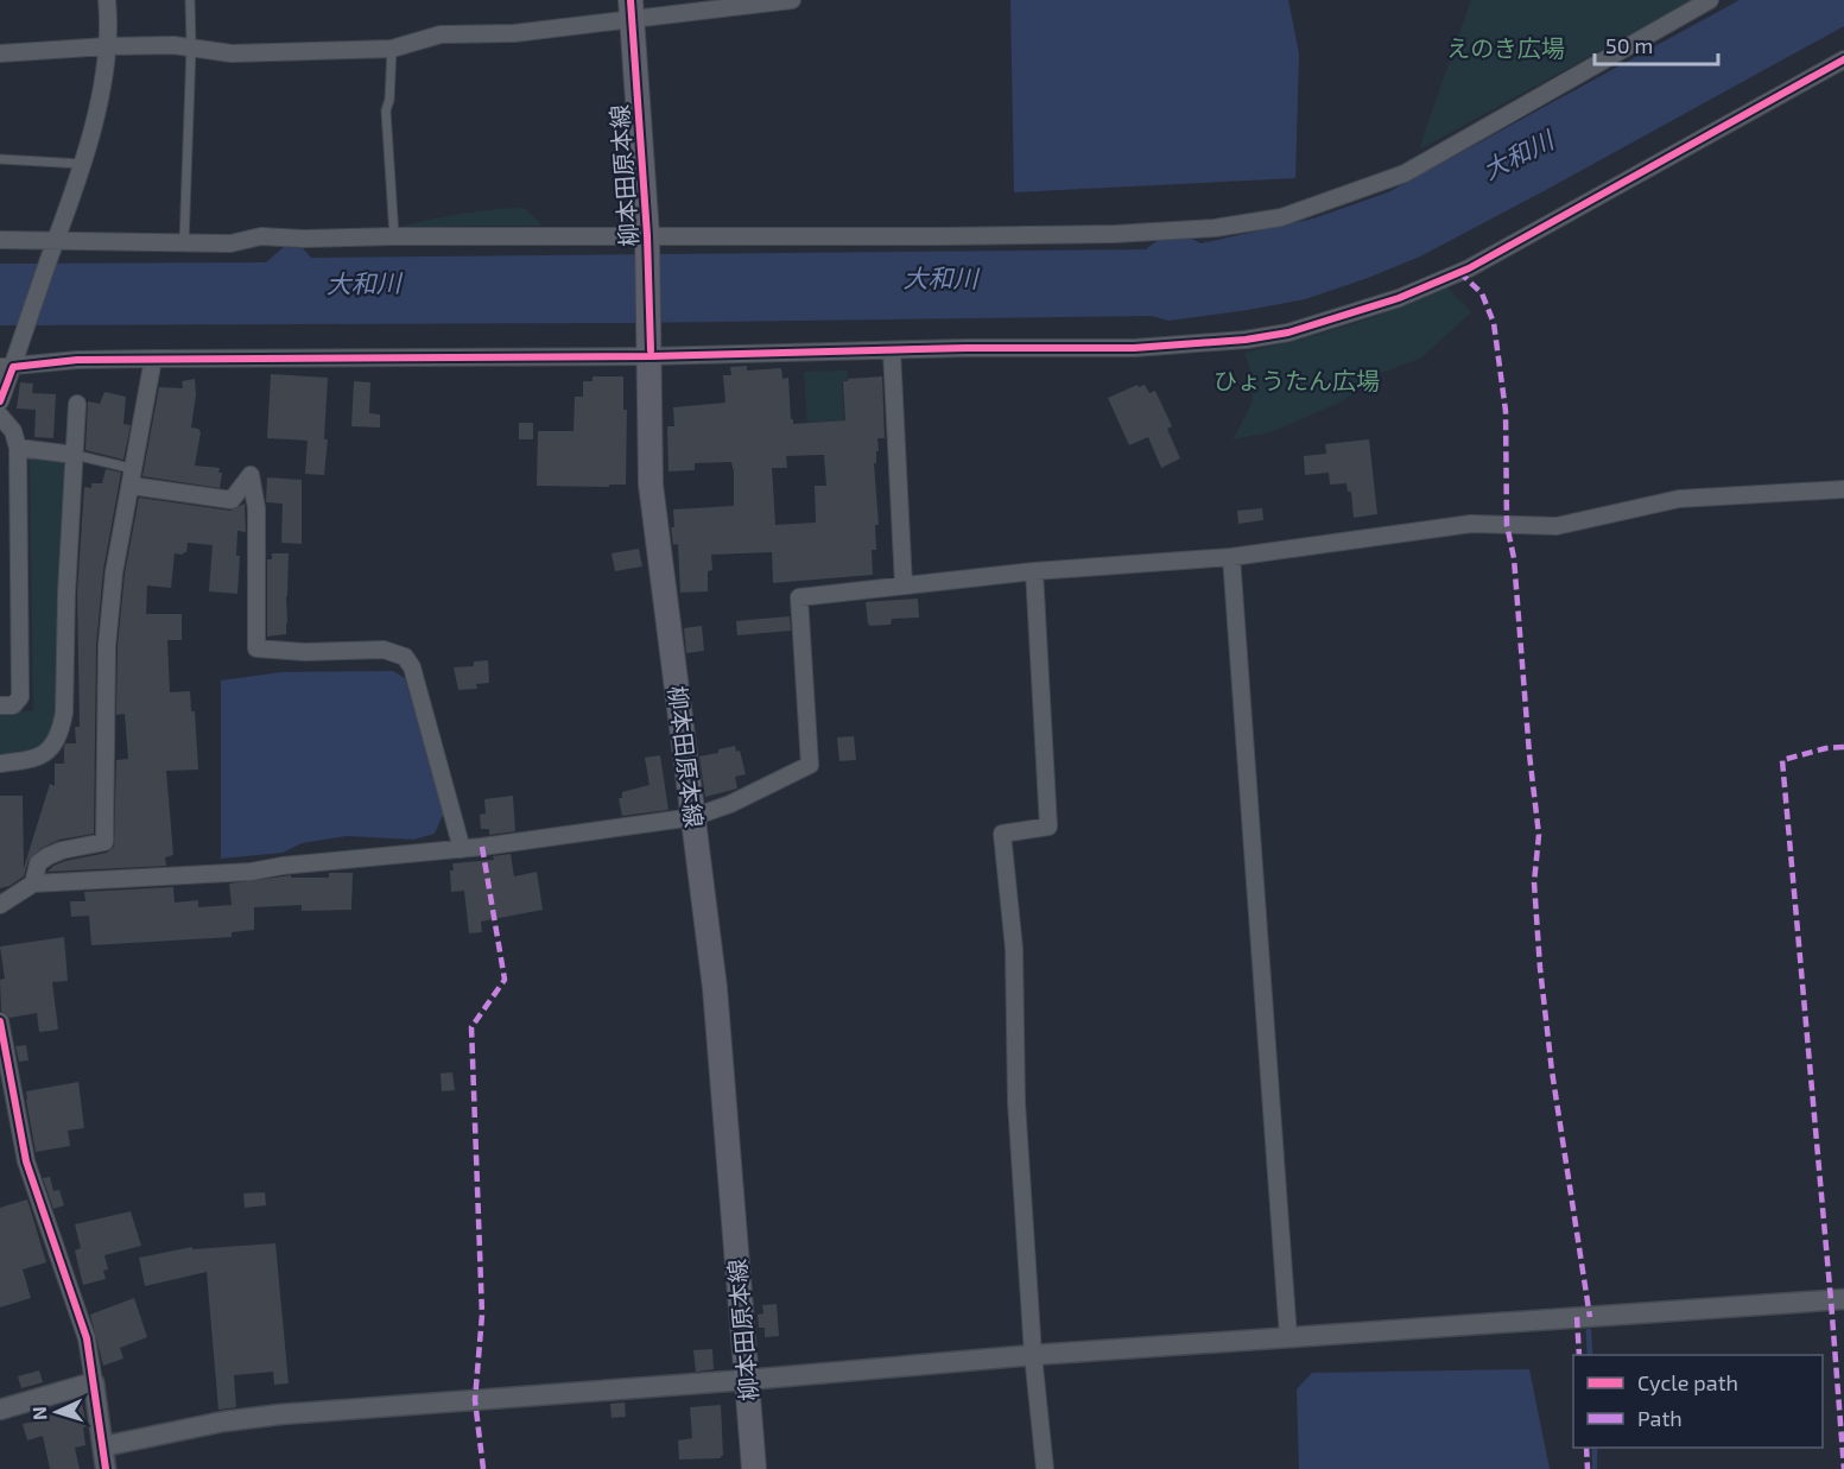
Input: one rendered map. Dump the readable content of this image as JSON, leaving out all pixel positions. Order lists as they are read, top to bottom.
{
  "streets": {
    "main road": ["柳本田原本線"]
  },
  "water": ["大和川"],
  "parks": ["えのき広場", "ひょうたん広場"],
  "legend": ["Cycle path", "Path"],
  "scale_bar": "50 m",
  "north": "left"
}
